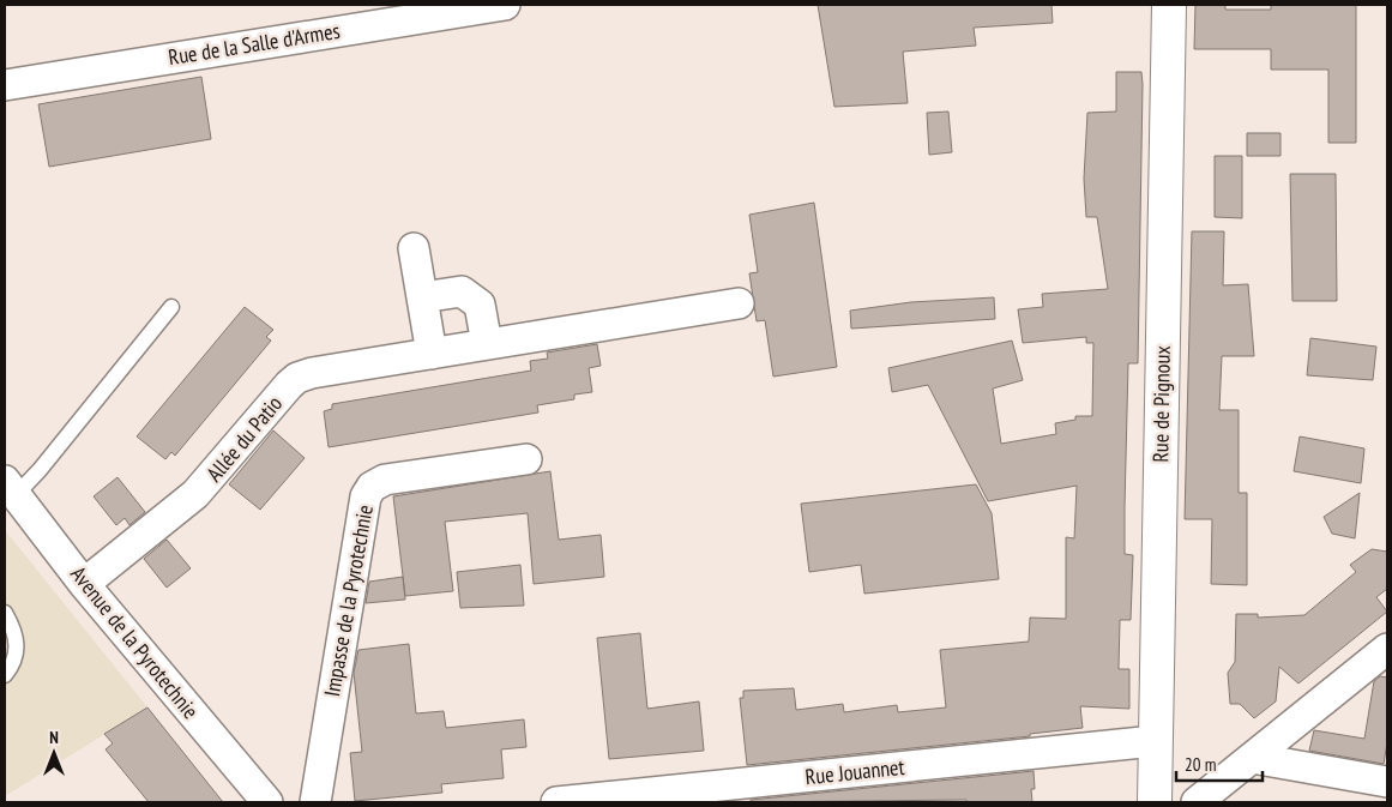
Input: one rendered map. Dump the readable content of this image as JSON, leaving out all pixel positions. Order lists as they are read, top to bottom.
{
  "streets": {
    "main road": ["Rue de Pignoux"],
    "street": [
      "Rue de la Salle d'Armes",
      "Allée du Patio",
      "Impasse de la Pyrotechnie",
      "Avenue de la Pyrotechnie",
      "Rue Jouannet"
    ]
  },
  "crossings": [
    ["Rue de Pignoux", "Rue Jouannet"],
    ["Allée du Patio", "Avenue de la Pyrotechnie"]
  ],
  "scale_bar": "20 m",
  "north": "top"
}
